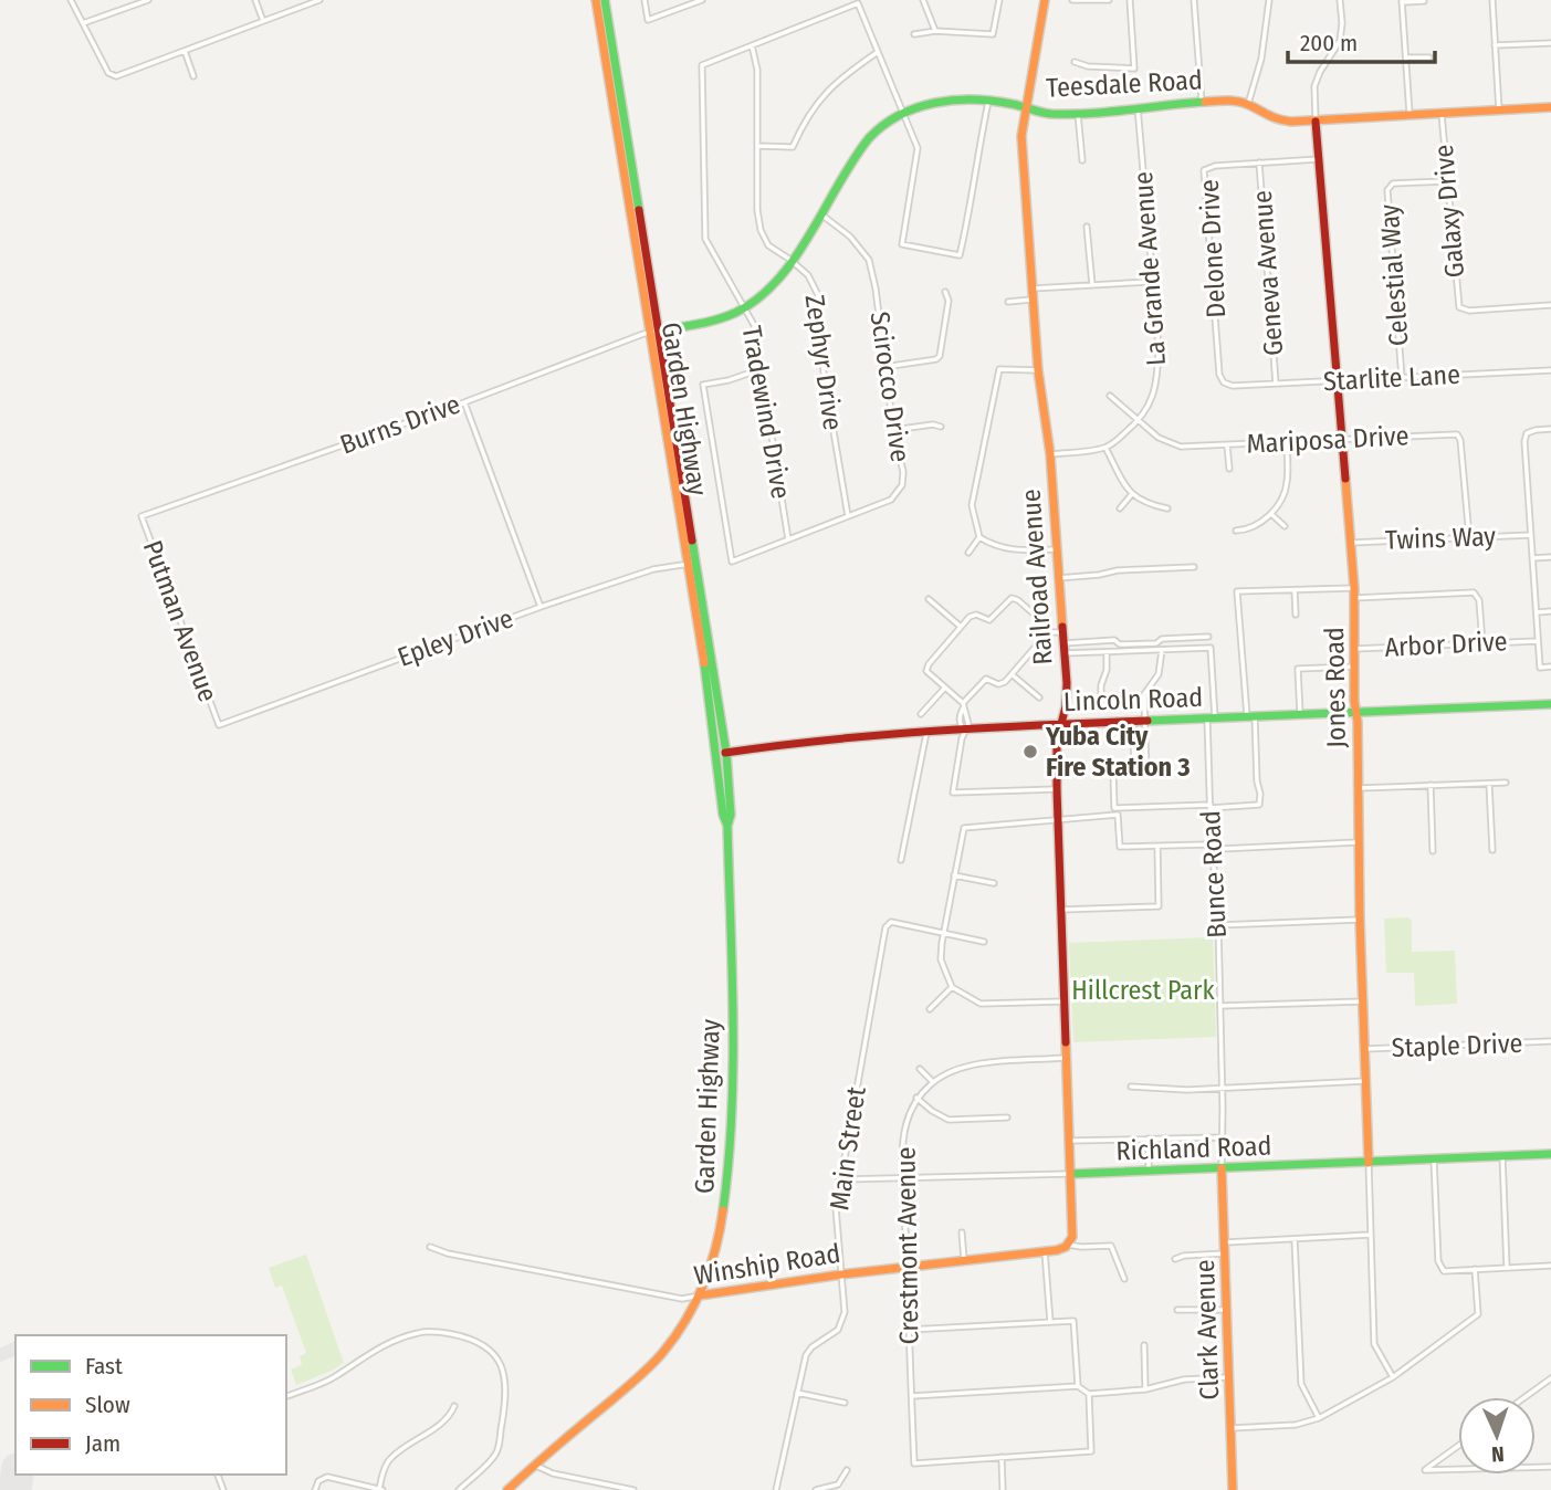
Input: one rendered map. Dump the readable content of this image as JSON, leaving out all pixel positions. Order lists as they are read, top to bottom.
{
  "streets": {
    "street": [
      "Teesdale Road",
      "Galaxy Drive",
      "Delone Drive",
      "La Grande Avenue",
      "Geneva Avenue",
      "Celestial Way",
      "Zephyr Drive",
      "Starlite Lane",
      "Scirocco Drive",
      "Garden Highway",
      "Tradewind Drive",
      "Burns Drive",
      "Mariposa Drive",
      "Twins Way",
      "Railroad Avenue",
      "Putman Avenue",
      "Epley Drive",
      "Arbor Drive",
      "Jones Road",
      "Lincoln Road",
      "Bunce Road",
      "Staple Drive",
      "Main Street",
      "Richland Road",
      "Crestmont Avenue",
      "Winship Road",
      "Clark Avenue"
    ]
  },
  "crossings": [
    ["Teesdale Road", "Galaxy Drive"],
    ["Teesdale Road", "La Grande Avenue"],
    ["Teesdale Road", "Zephyr Drive"],
    ["Teesdale Road", "Scirocco Drive"],
    ["Teesdale Road", "Garden Highway"],
    ["Teesdale Road", "Tradewind Drive"],
    ["Teesdale Road", "Burns Drive"],
    ["Teesdale Road", "Railroad Avenue"],
    ["Teesdale Road", "Jones Road"],
    ["Galaxy Drive", "Celestial Way"],
    ["Delone Drive", "Geneva Avenue"],
    ["Delone Drive", "Starlite Lane"],
    ["Delone Drive", "Jones Road"],
    ["La Grande Avenue", "Mariposa Drive"],
    ["Geneva Avenue", "Starlite Lane"],
    ["Celestial Way", "Starlite Lane"],
    ["Zephyr Drive", "Scirocco Drive"],
    ["Zephyr Drive", "Tradewind Drive"],
    ["Starlite Lane", "Jones Road"],
    ["Scirocco Drive", "Tradewind Drive"],
    ["Garden Highway", "Burns Drive"],
    ["Garden Highway", "Epley Drive"],
    ["Garden Highway", "Lincoln Road"],
    ["Garden Highway", "Winship Road"],
    ["Burns Drive", "Putman Avenue"],
    ["Mariposa Drive", "Twins Way"],
    ["Mariposa Drive", "Jones Road"],
    ["Twins Way", "Jones Road"],
    ["Railroad Avenue", "Lincoln Road"],
    ["Railroad Avenue", "Richland Road"],
    ["Railroad Avenue", "Crestmont Avenue"],
    ["Railroad Avenue", "Winship Road"],
    ["Putman Avenue", "Epley Drive"],
    ["Arbor Drive", "Jones Road"],
    ["Jones Road", "Lincoln Road"],
    ["Jones Road", "Staple Drive"],
    ["Jones Road", "Richland Road"],
    ["Lincoln Road", "Bunce Road"],
    ["Bunce Road", "Richland Road"],
    ["Bunce Road", "Clark Avenue"],
    ["Main Street", "Richland Road"],
    ["Main Street", "Winship Road"],
    ["Richland Road", "Crestmont Avenue"],
    ["Richland Road", "Clark Avenue"],
    ["Crestmont Avenue", "Winship Road"]
  ],
  "parks": ["Hillcrest Park"],
  "places": ["Yuba City Fire Station 3"],
  "legend": ["Fast", "Slow", "Jam"],
  "scale_bar": "200 m",
  "north": "bottom"
}
